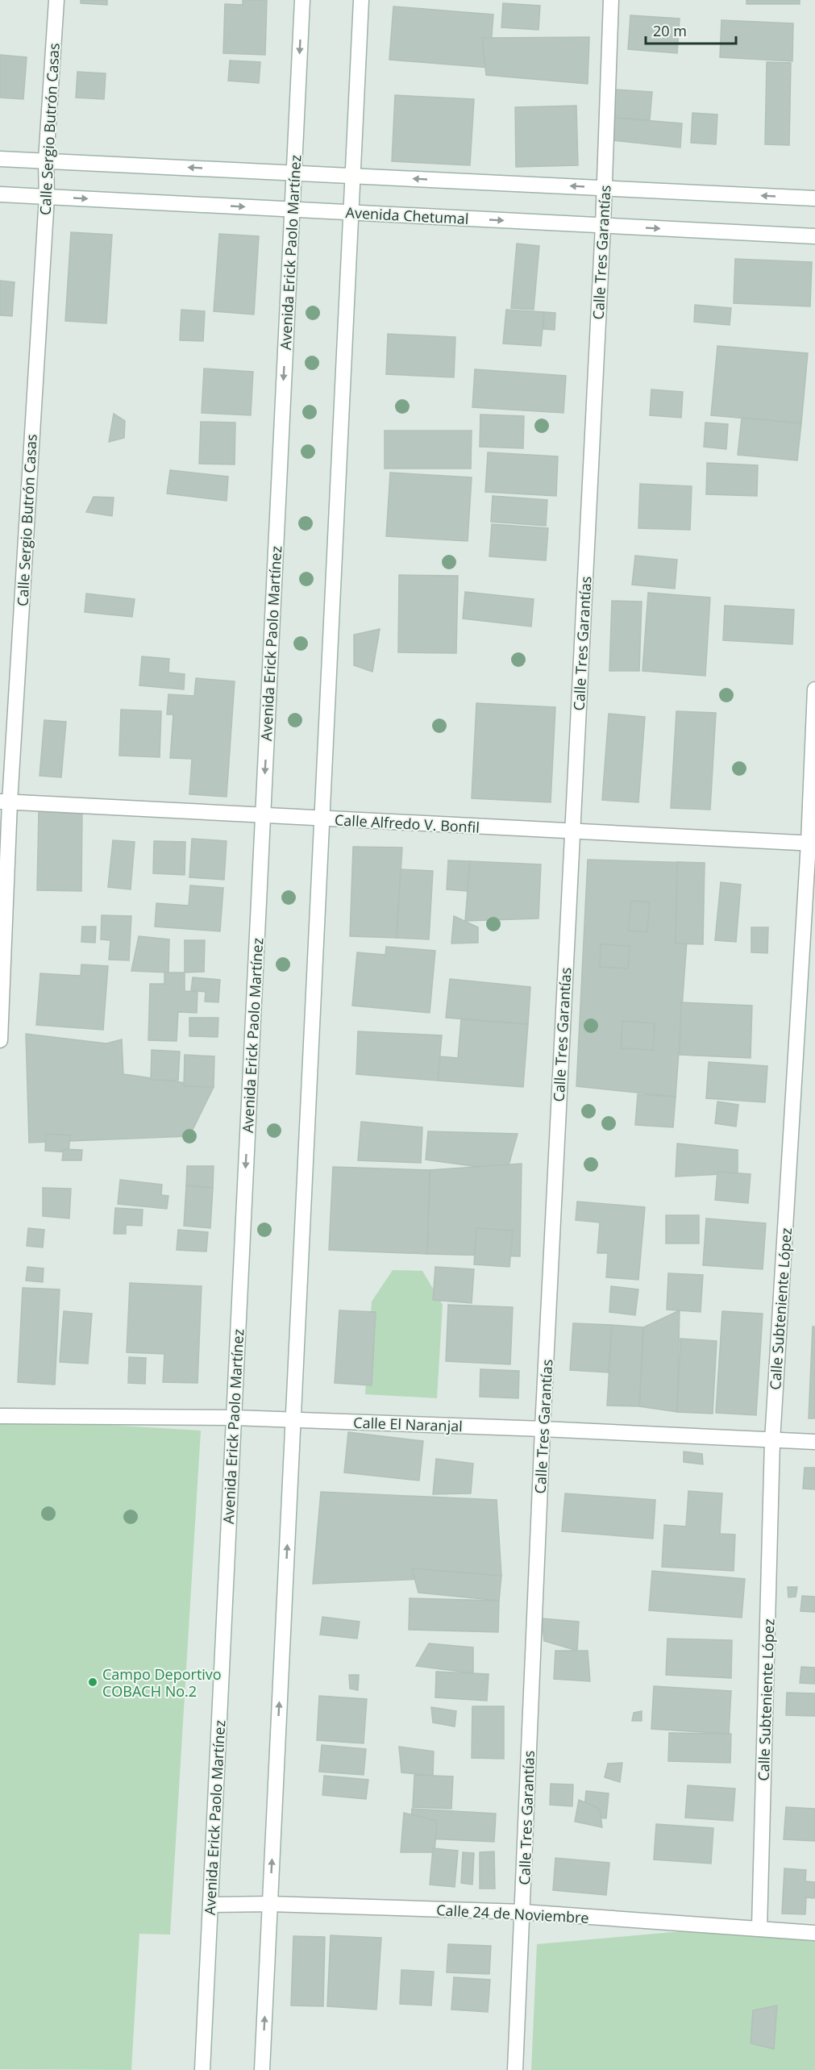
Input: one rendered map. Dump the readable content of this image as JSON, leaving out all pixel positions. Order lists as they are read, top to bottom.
{
  "streets": {
    "street": [
      "Calle Sergio Butrón Casas",
      "Avenida Chetumal",
      "Avenida Erick Paolo Martínez",
      "Calle Tres Garantías",
      "Calle Alfredo V. Bonfil",
      "Calle Subteniente López",
      "Calle El Naranjal",
      "Calle 24 de Noviembre"
    ]
  },
  "crossings": [
    ["Calle Sergio Butrón Casas", "Avenida Chetumal"],
    ["Calle Sergio Butrón Casas", "Calle Alfredo V. Bonfil"],
    ["Avenida Chetumal", "Avenida Erick Paolo Martínez"],
    ["Avenida Chetumal", "Calle Tres Garantías"],
    ["Avenida Erick Paolo Martínez", "Calle Alfredo V. Bonfil"],
    ["Avenida Erick Paolo Martínez", "Calle El Naranjal"],
    ["Avenida Erick Paolo Martínez", "Calle 24 de Noviembre"],
    ["Calle Tres Garantías", "Calle Alfredo V. Bonfil"],
    ["Calle Tres Garantías", "Calle El Naranjal"],
    ["Calle Tres Garantías", "Calle 24 de Noviembre"],
    ["Calle Alfredo V. Bonfil", "Calle Subteniente López"],
    ["Calle Subteniente López", "Calle El Naranjal"],
    ["Calle Subteniente López", "Calle 24 de Noviembre"]
  ],
  "places": ["Campo Deportivo COBACH No.2"],
  "scale_bar": "20 m"
}
